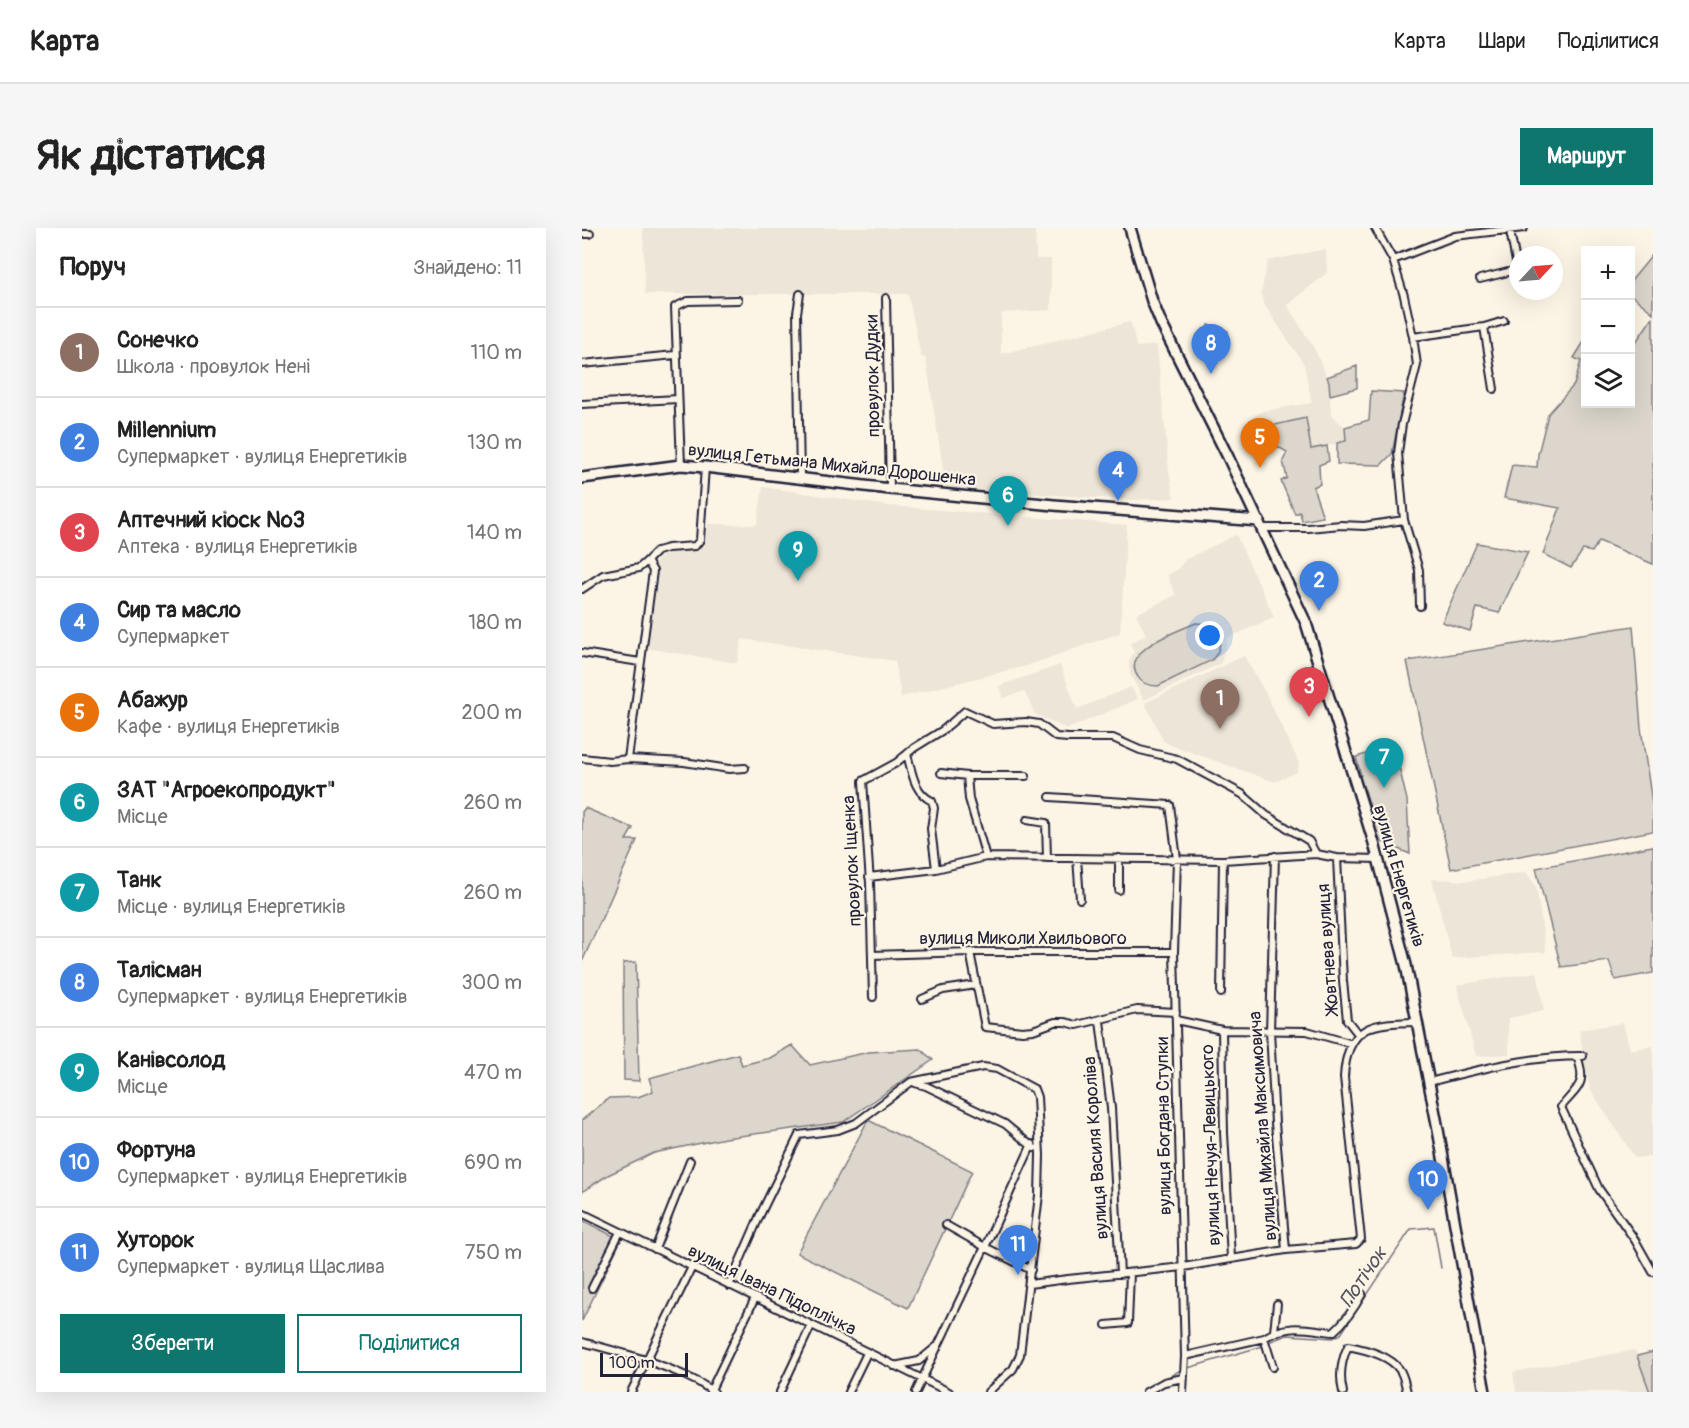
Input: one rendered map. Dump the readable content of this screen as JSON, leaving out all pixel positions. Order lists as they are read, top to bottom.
{
  "streets": {
    "main road": ["вулиця Гетьмана Михайла Дорошенка", "вулиця Енергетиків"],
    "street": [
      "провулок Дудки",
      "провулок Іщенка",
      "вулиця Миколи Хвильового",
      "Жовтнева вулиця",
      "вулиця Богдана Ступки",
      "вулиця Михайла Максимовича",
      "вулиця Нечуя-Левицького",
      "вулиця Василя Короліва",
      "вулиця Івана Підоплічка"
    ]
  },
  "crossings": [
    ["провулок Дудки", "вулиця Гетьмана Михайла Дорошенка"],
    ["вулиця Гетьмана Михайла Дорошенка", "вулиця Енергетиків"],
    ["провулок Іщенка", "вулиця Миколи Хвильового"],
    ["вулиця Миколи Хвильового", "вулиця Богдана Ступки"]
  ],
  "water": ["Потічок"],
  "scale_bar": "100 m",
  "north": "top right",
  "page": {
    "header": "Карта",
    "nav": ["Карта", "Шари", "Поділитися"],
    "buttons": [
      "Маршрут",
      ["Зберегти", "Поділитися"]
    ],
    "title": "Як дістатися",
    "heading": ["Поруч", "Знайдено: 11"],
    "map_buttons": ["+", "−"],
    "list": [
      {
        "mark": "1",
        "name": "Сонечко",
        "note": "Школа · провулок Нені",
        "value": "110 m"
      },
      {
        "mark": "2",
        "name": "Millennium",
        "note": "Супермаркет · вулиця Енергетиків",
        "value": "130 m"
      },
      {
        "mark": "3",
        "name": "Аптечний кіоск №3",
        "note": "Аптека · вулиця Енергетиків",
        "value": "140 m"
      },
      {
        "mark": "4",
        "name": "Сир та масло",
        "note": "Супермаркет",
        "value": "180 m"
      },
      {
        "mark": "5",
        "name": "Абажур",
        "note": "Кафе · вулиця Енергетиків",
        "value": "200 m"
      },
      {
        "mark": "6",
        "name": "ЗАТ \"Агроекопродукт\"",
        "note": "Місце",
        "value": "260 m"
      },
      {
        "mark": "7",
        "name": "Танк",
        "note": "Місце · вулиця Енергетиків",
        "value": "260 m"
      },
      {
        "mark": "8",
        "name": "Талісман",
        "note": "Супермаркет · вулиця Енергетиків",
        "value": "300 m"
      },
      {
        "mark": "9",
        "name": "Канівсолод",
        "note": "Місце",
        "value": "470 m"
      },
      {
        "mark": "10",
        "name": "Фортуна",
        "note": "Супермаркет · вулиця Енергетиків",
        "value": "690 m"
      },
      {
        "mark": "11",
        "name": "Хуторок",
        "note": "Супермаркет · вулиця Щаслива",
        "value": "750 m"
      }
    ],
    "pins": [
      "8",
      "5",
      "4",
      "6",
      "9",
      "2",
      "3",
      "1",
      "7",
      "10",
      "11"
    ],
    "scale": "100 m"
  }
}
